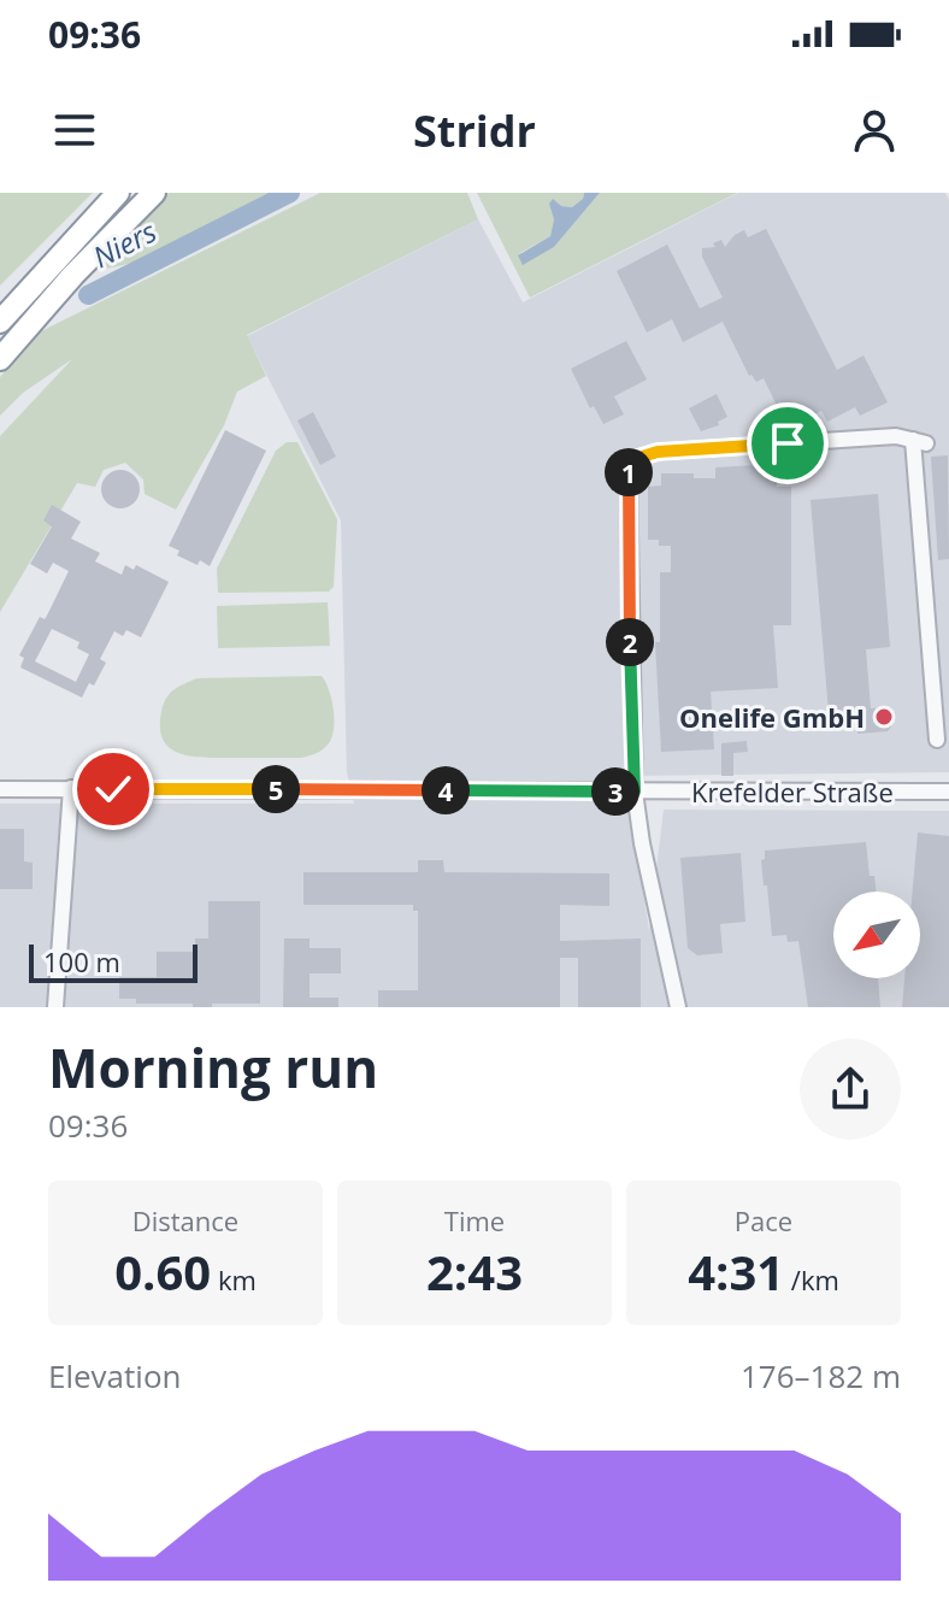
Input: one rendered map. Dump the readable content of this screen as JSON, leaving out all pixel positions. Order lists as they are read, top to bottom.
{
  "streets": {
    "street": ["Krefelder Straße"]
  },
  "water": ["Niers"],
  "places": ["Onelife GmbH"],
  "scale_bar": "100 m",
  "north": "bottom left",
  "page": {
    "status": "09:36",
    "header": "Stridr",
    "pins": [
      "1",
      "2",
      "5",
      "4",
      "3"
    ],
    "scale": "100 m",
    "heading": ["Morning run", "09:36"],
    "stats": [
      ["Distance", "0.60 km"],
      ["Time", "2:43"],
      ["Pace", "4:31 /km"]
    ],
    "chart": ["Elevation", "176–182 m"]
  }
}
